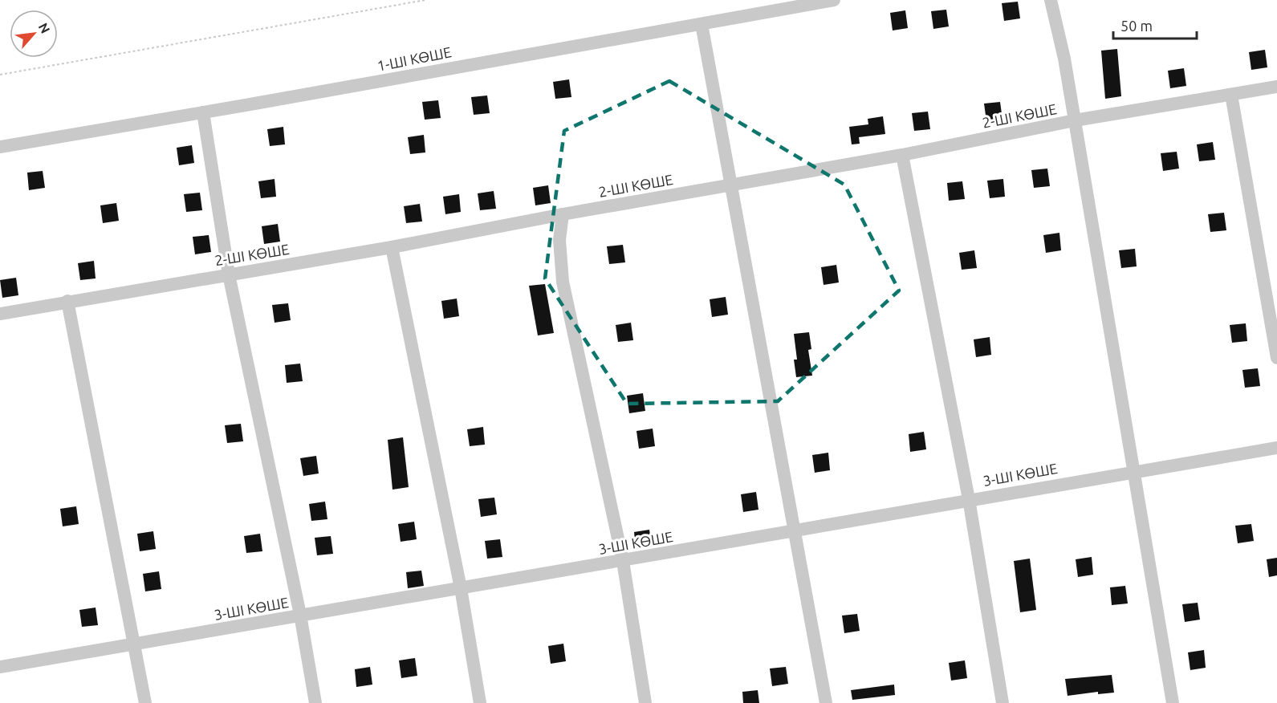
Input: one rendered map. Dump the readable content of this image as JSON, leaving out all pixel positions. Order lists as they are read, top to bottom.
{
  "streets": {
    "lane": ["1-ШІ КӨШЕ", "2-ШІ КӨШЕ", "3-ШІ КӨШЕ"]
  },
  "scale_bar": "50 m",
  "north": "top right"
}
